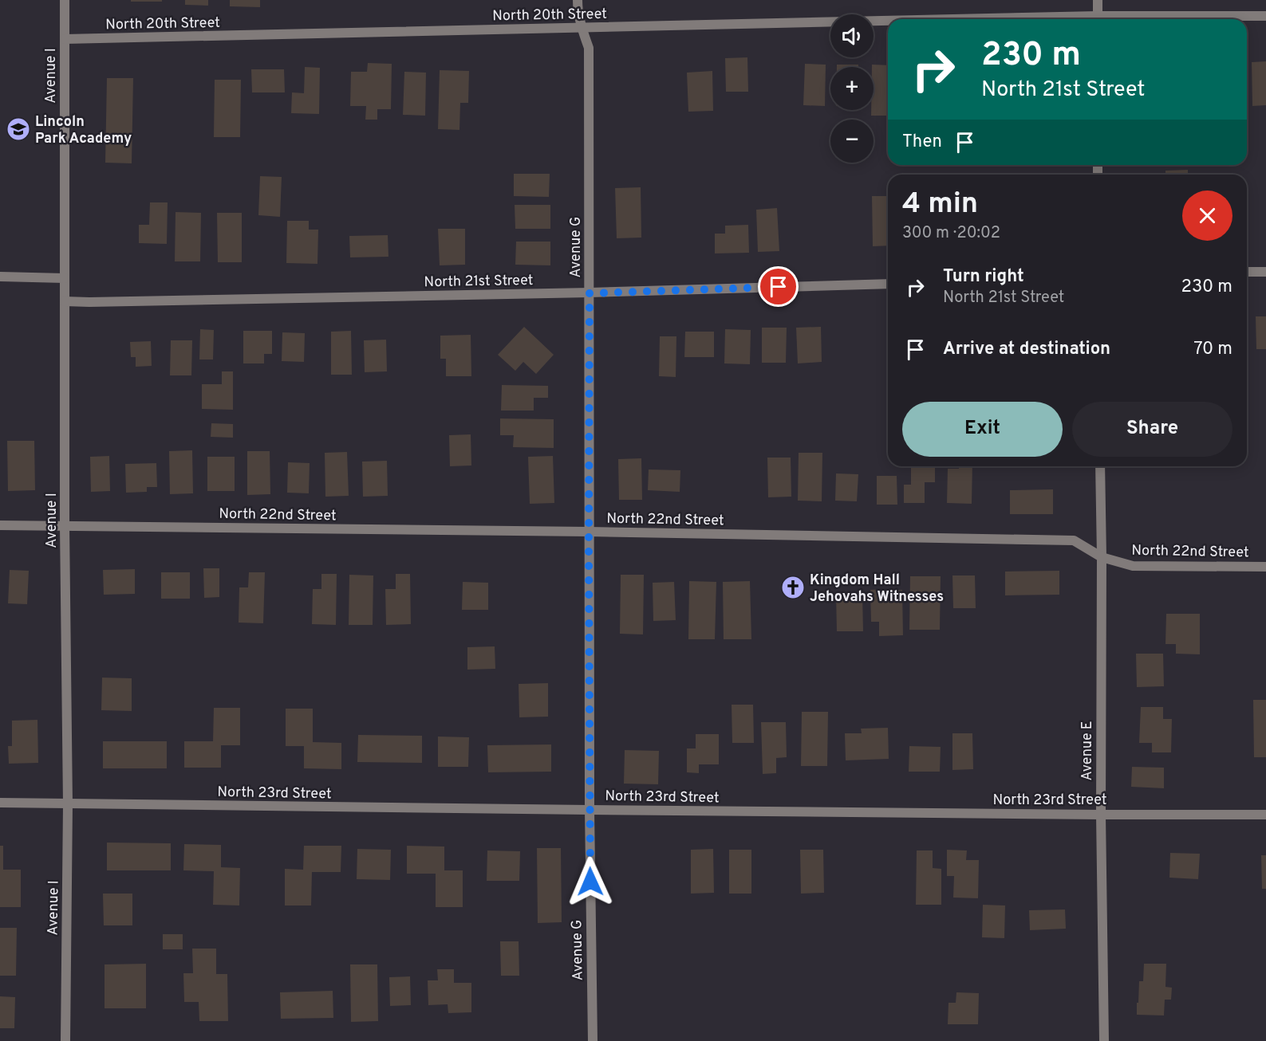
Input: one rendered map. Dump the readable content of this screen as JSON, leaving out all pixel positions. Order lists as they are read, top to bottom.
{
  "streets": {
    "street": [
      "North 20th Street",
      "Avenue I",
      "Avenue G",
      "North 21st Street",
      "North 22nd Street",
      "Avenue E",
      "North 23rd Street"
    ]
  },
  "crossings": [
    ["North 20th Street", "Avenue I"],
    ["North 20th Street", "Avenue G"],
    ["Avenue I", "North 21st Street"],
    ["Avenue I", "North 22nd Street"],
    ["Avenue I", "North 23rd Street"],
    ["Avenue G", "North 21st Street"],
    ["Avenue G", "North 22nd Street"],
    ["Avenue G", "North 23rd Street"],
    ["North 22nd Street", "Avenue E"],
    ["Avenue E", "North 23rd Street"]
  ],
  "places": {
    "school or university": ["Lincoln Park Academy"],
    "church": ["Kingdom Hall Jehovahs Witnesses"]
  },
  "page": {
    "map_buttons": ["+", "−"],
    "turn": ["230 m", "North 21st Street"],
    "then": "Then",
    "heading": ["4 min", "300 m · 20:02"],
    "list": [
      {
        "name": "Turn right",
        "note": "North 21st Street",
        "value": "230 m"
      },
      {
        "name": "Arrive at destination",
        "value": "70 m"
      }
    ],
    "buttons": ["Exit", "Share"]
  }
}
